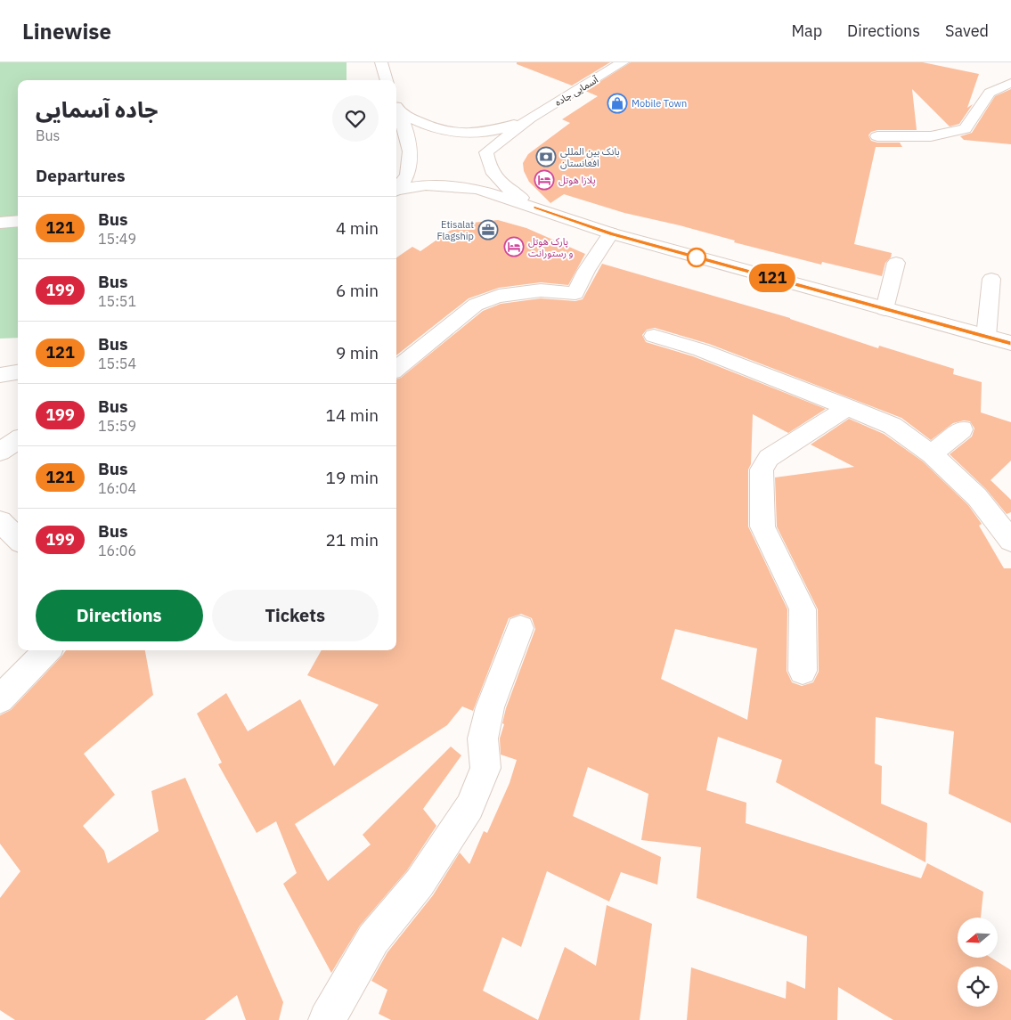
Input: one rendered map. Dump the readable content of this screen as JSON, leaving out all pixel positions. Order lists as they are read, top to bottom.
{
  "streets": {
    "main road": ["آسمایی جاده"]
  },
  "places": {
    "shop": ["Mobile Town"],
    "bank": ["بانک بین المللی افغانستان"],
    "hotel": ["پلازا هوتل", "پارک هوتل و رستورانت"],
    "office": ["Etisalat Flagship"]
  },
  "lines": ["bus line 121"],
  "north": "left",
  "page": {
    "header": "Linewise",
    "nav": ["Map", "Directions", "Saved"],
    "on_map": "121",
    "heading": [
      ["جاده آسمایی", "Bus"],
      "Departures"
    ],
    "list": [
      {
        "mark": "121",
        "name": "Bus",
        "note": "15:49",
        "value": "4 min"
      },
      {
        "mark": "199",
        "name": "Bus",
        "note": "15:51",
        "value": "6 min"
      },
      {
        "mark": "121",
        "name": "Bus",
        "note": "15:54",
        "value": "9 min"
      },
      {
        "mark": "199",
        "name": "Bus",
        "note": "15:59",
        "value": "14 min"
      },
      {
        "mark": "121",
        "name": "Bus",
        "note": "16:04",
        "value": "19 min"
      },
      {
        "mark": "199",
        "name": "Bus",
        "note": "16:06",
        "value": "21 min"
      }
    ],
    "buttons": ["Directions", "Tickets"]
  }
}
